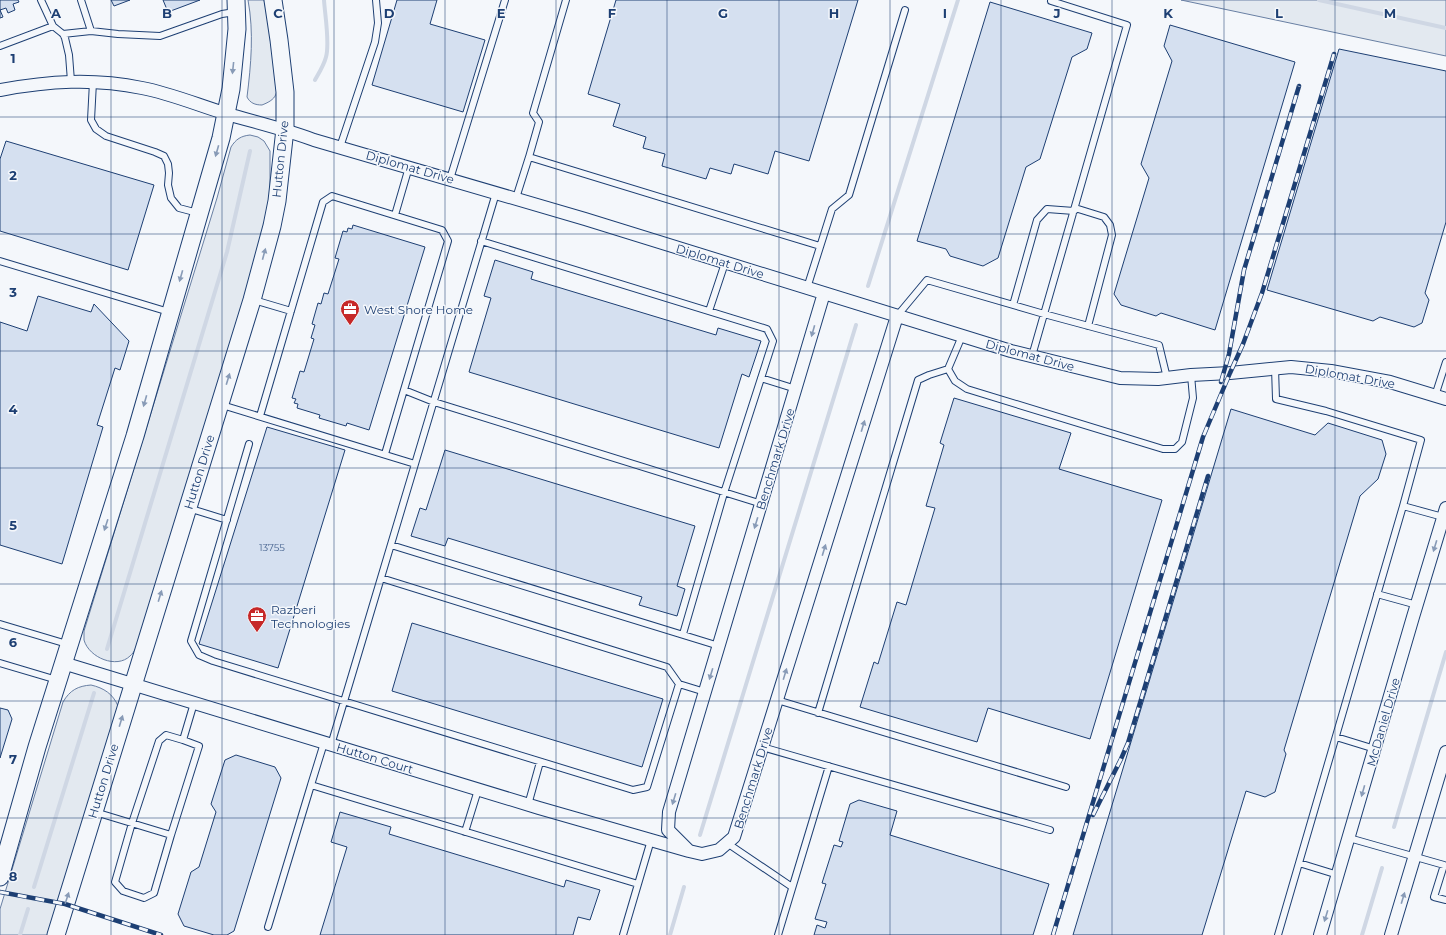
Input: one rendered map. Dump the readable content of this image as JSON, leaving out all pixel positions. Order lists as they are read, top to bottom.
{
  "streets": {
    "street": [
      "Hutton Drive",
      "Diplomat Drive",
      "Benchmark Drive",
      "McDaniel Drive",
      "Hutton Court"
    ]
  },
  "crossings": [
    ["Hutton Drive", "Diplomat Drive"],
    ["Hutton Drive", "Hutton Court"],
    ["Diplomat Drive", "Benchmark Drive"],
    ["Benchmark Drive", "Hutton Court"]
  ],
  "places": {
    "office": ["West Shore Home", "Razberi Technologies"]
  },
  "house_numbers": ["13755"],
  "grid": {
    "columns": [
      "A",
      "B",
      "C",
      "D",
      "E",
      "F",
      "G",
      "H",
      "I",
      "J",
      "K",
      "L",
      "M"
    ],
    "rows": [
      "1",
      "2",
      "3",
      "4",
      "5",
      "6",
      "7",
      "8"
    ]
  }
}
